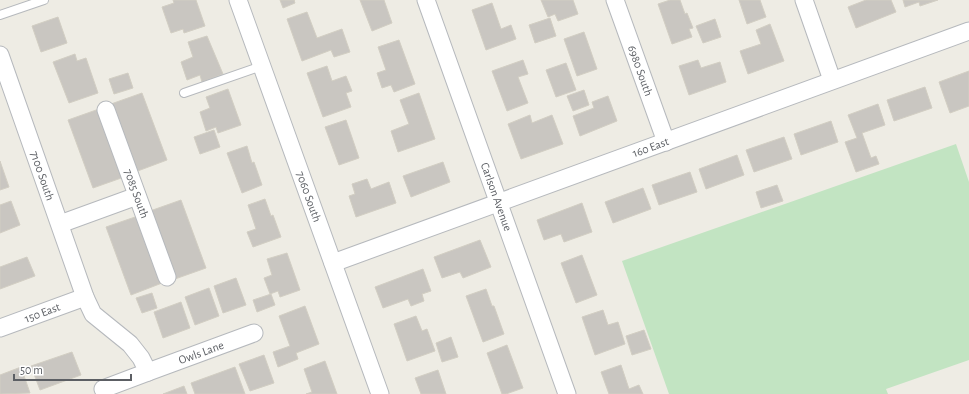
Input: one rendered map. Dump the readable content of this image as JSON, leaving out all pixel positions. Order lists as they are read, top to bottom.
{
  "streets": {
    "street": [
      "6980 South",
      "160 East",
      "7100 South",
      "7085 South",
      "7060 South",
      "Carlson Avenue",
      "150 East",
      "Owls Lane"
    ]
  },
  "crossings": [
    ["6980 South", "160 East"],
    ["160 East", "7060 South"],
    ["160 East", "Carlson Avenue"],
    ["7100 South", "150 East"]
  ],
  "scale_bar": "50 m"
}
